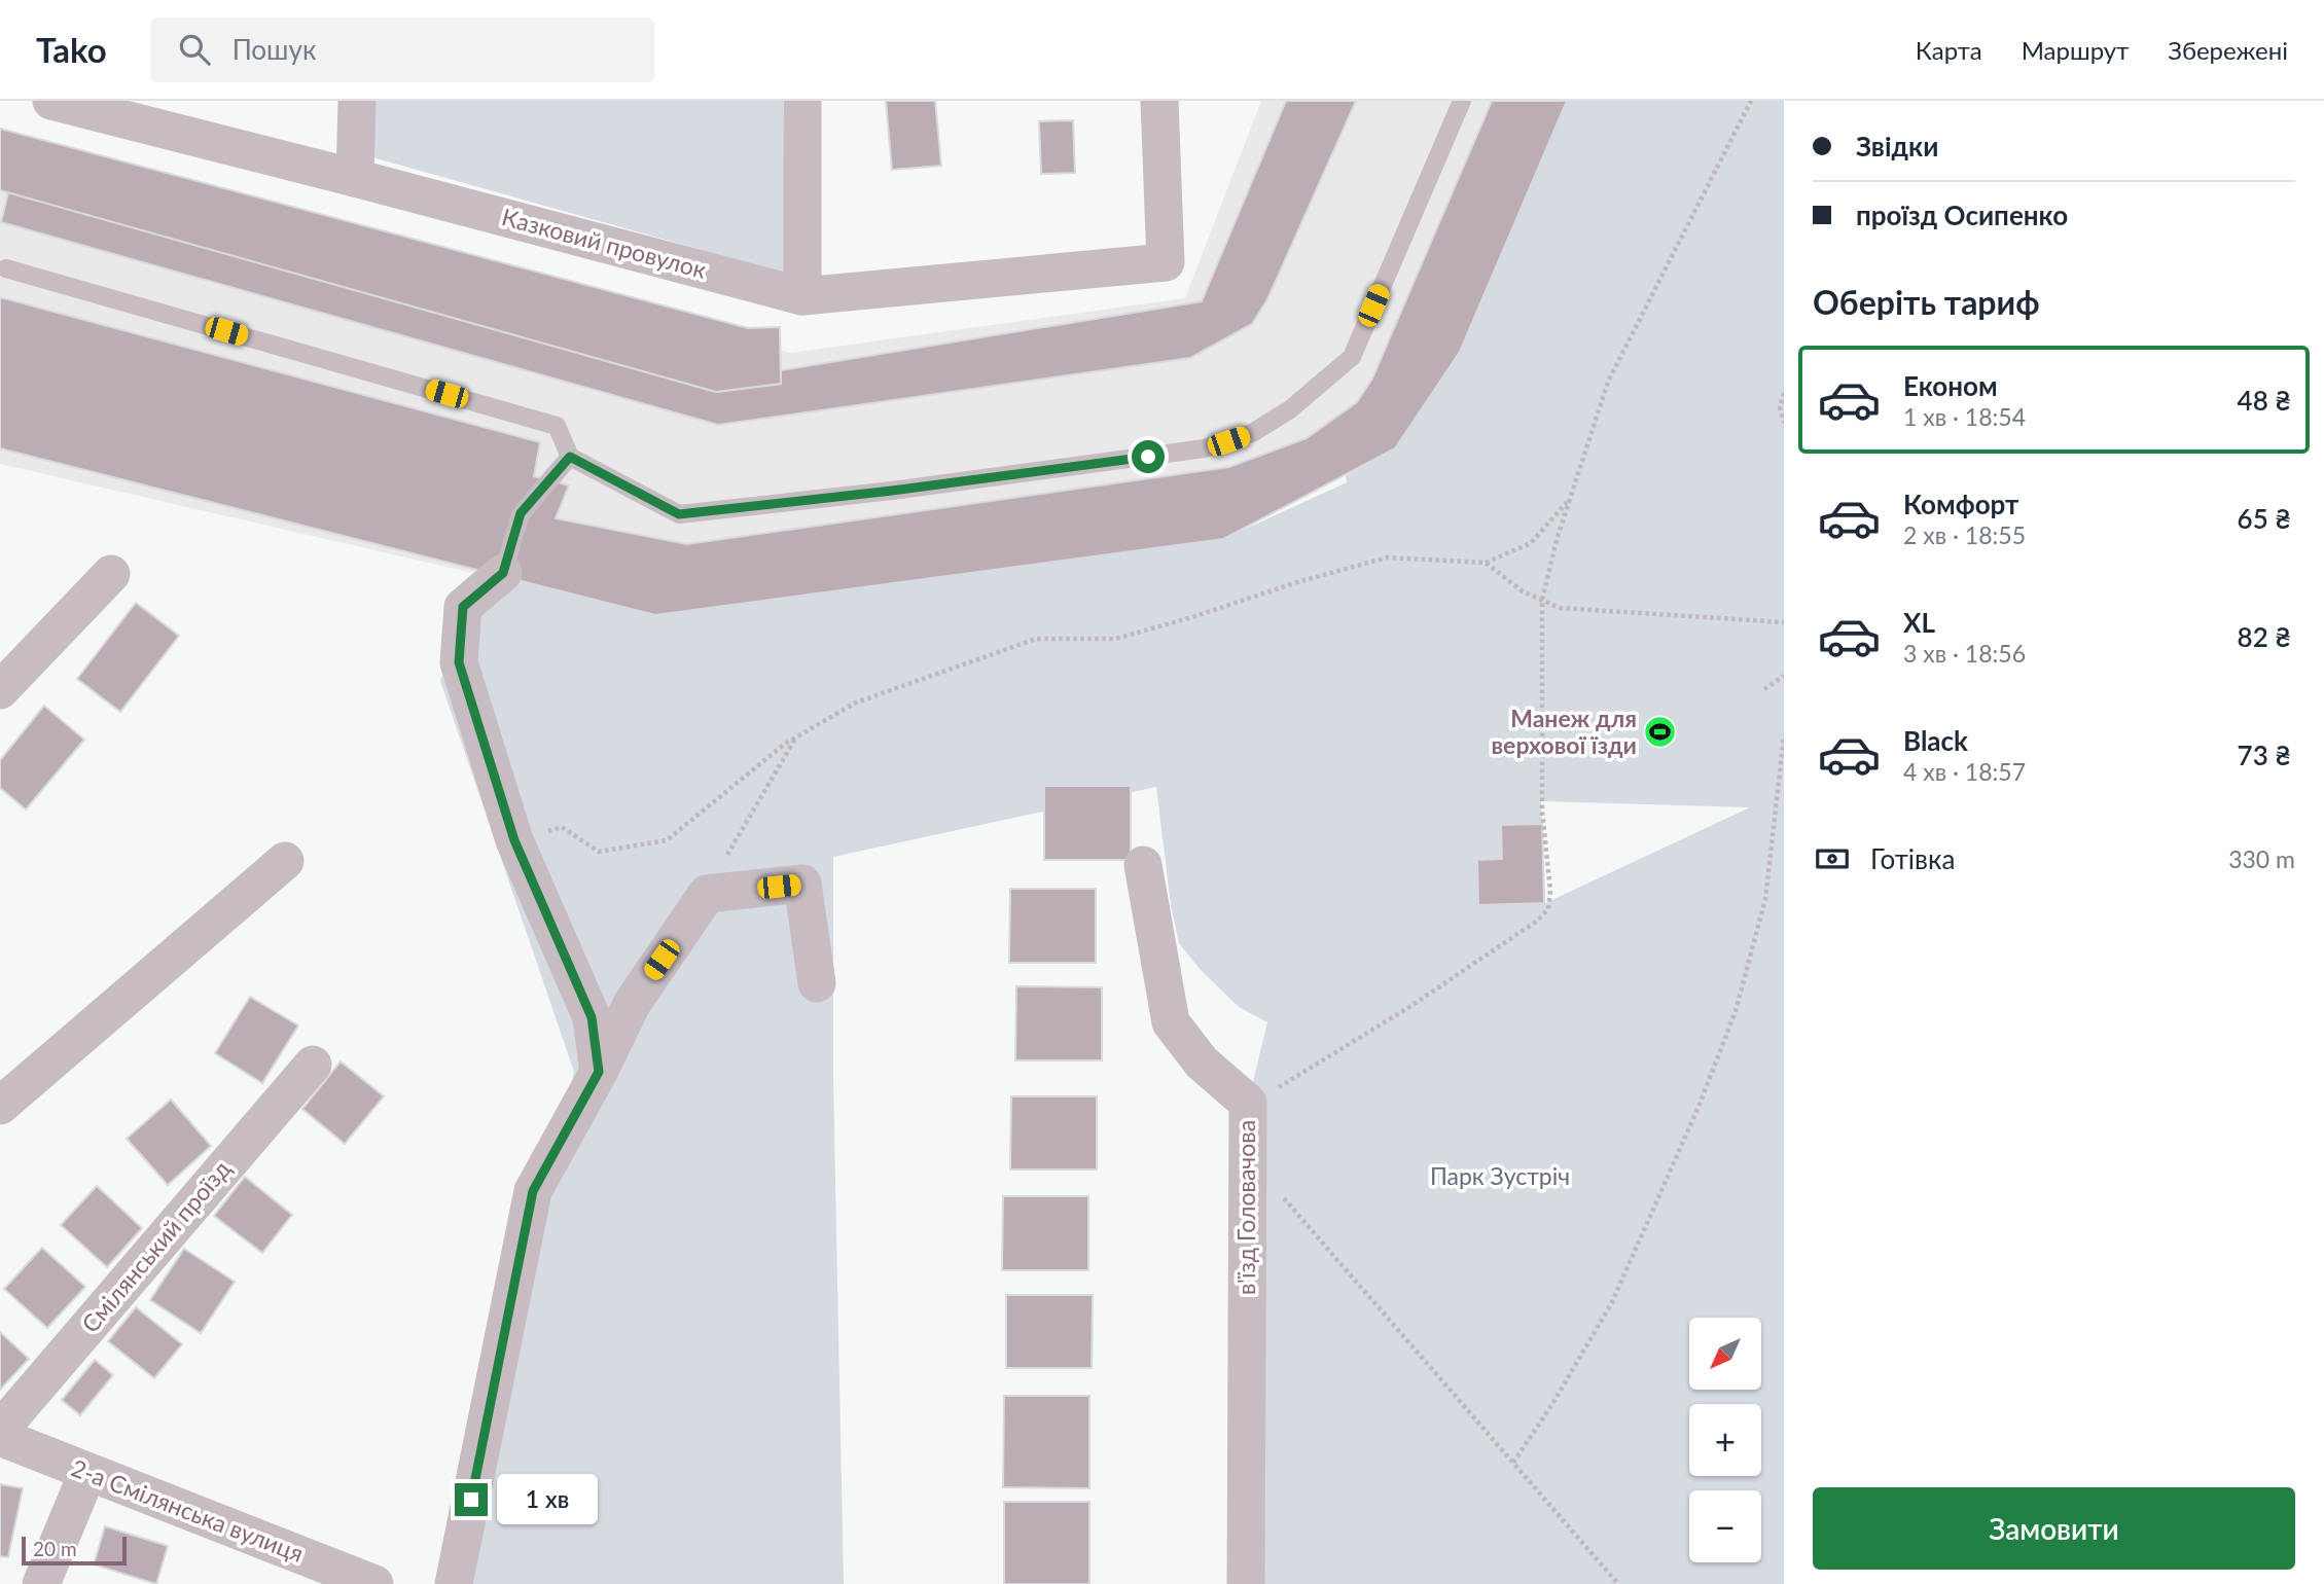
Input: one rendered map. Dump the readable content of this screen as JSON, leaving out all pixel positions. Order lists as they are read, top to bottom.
{
  "streets": {
    "street": [
      "Казковий провулок",
      "в'їзд Головачова",
      "Смілянський проїзд",
      "2-а Смілянська вулиця"
    ]
  },
  "parks": ["Парк Зустріч"],
  "places": {
    "sports": ["Манеж для верхової їзди"]
  },
  "scale_bar": "20 m",
  "north": "bottom left",
  "page": {
    "header": "Tako",
    "search": "Пошук",
    "nav": ["Карта", "Маршрут", "Збережені"],
    "banner": ["Звідки", "проїзд Осипенко"],
    "heading": "Оберіть тариф",
    "list": [
      {
        "name": "Економ",
        "note": "1 хв · 18:54",
        "value": "48 ₴"
      },
      {
        "name": "Комфорт",
        "note": "2 хв · 18:55",
        "value": "65 ₴"
      },
      {
        "name": "XL",
        "note": "3 хв · 18:56",
        "value": "82 ₴"
      },
      {
        "name": "Black",
        "note": "4 хв · 18:57",
        "value": "73 ₴"
      }
    ],
    "pay": ["Готівка", "330 m"],
    "map_buttons": ["+", "−"],
    "buttons": "Замовити",
    "bubble": "1 хв",
    "scale": "20 m"
  }
}
